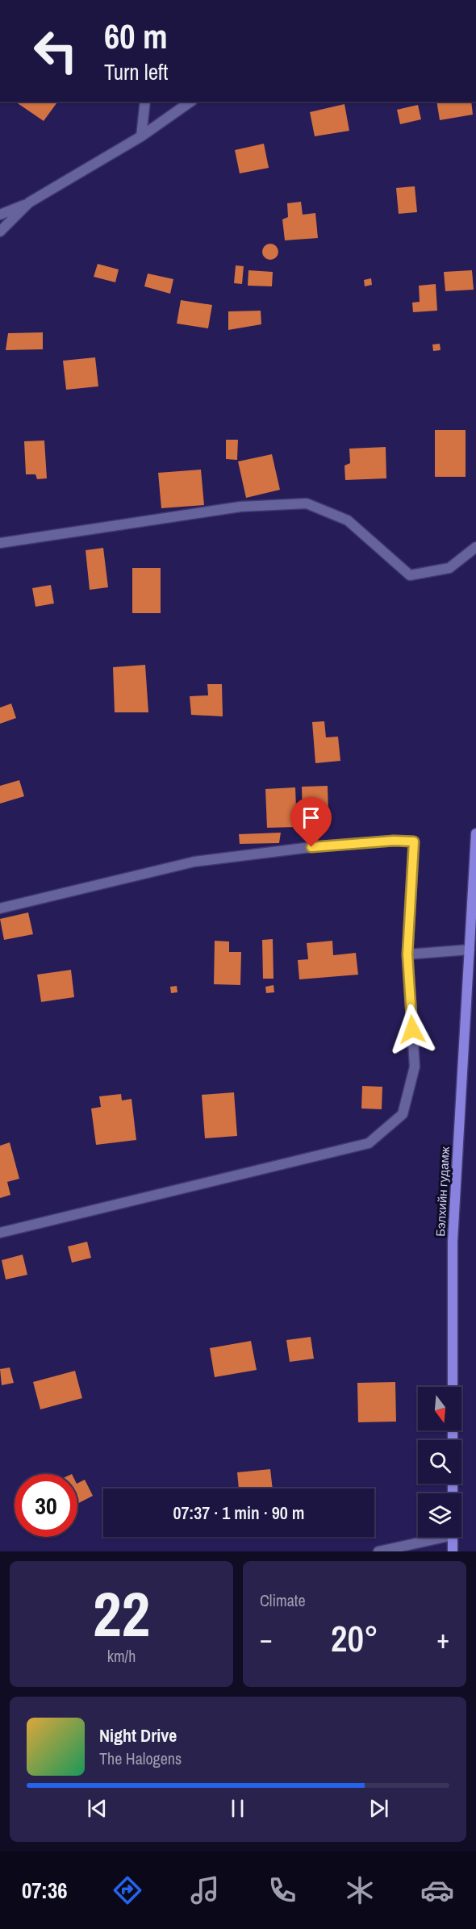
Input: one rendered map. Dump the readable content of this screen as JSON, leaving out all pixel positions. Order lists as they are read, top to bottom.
{
  "streets": {
    "main road": ["Бэлхийн гудамж"]
  },
  "north": "bottom",
  "page": {
    "turn": ["60 m", "Turn left"],
    "limit": "30",
    "trip": "07:37 · 1 min · 90 m",
    "tile": [
      ["22", "km/h"],
      "Climate"
    ],
    "heat": ["−", "20°", "+"],
    "song": ["Night Drive", "The Halogens"],
    "tabs": "07:36"
  }
}
